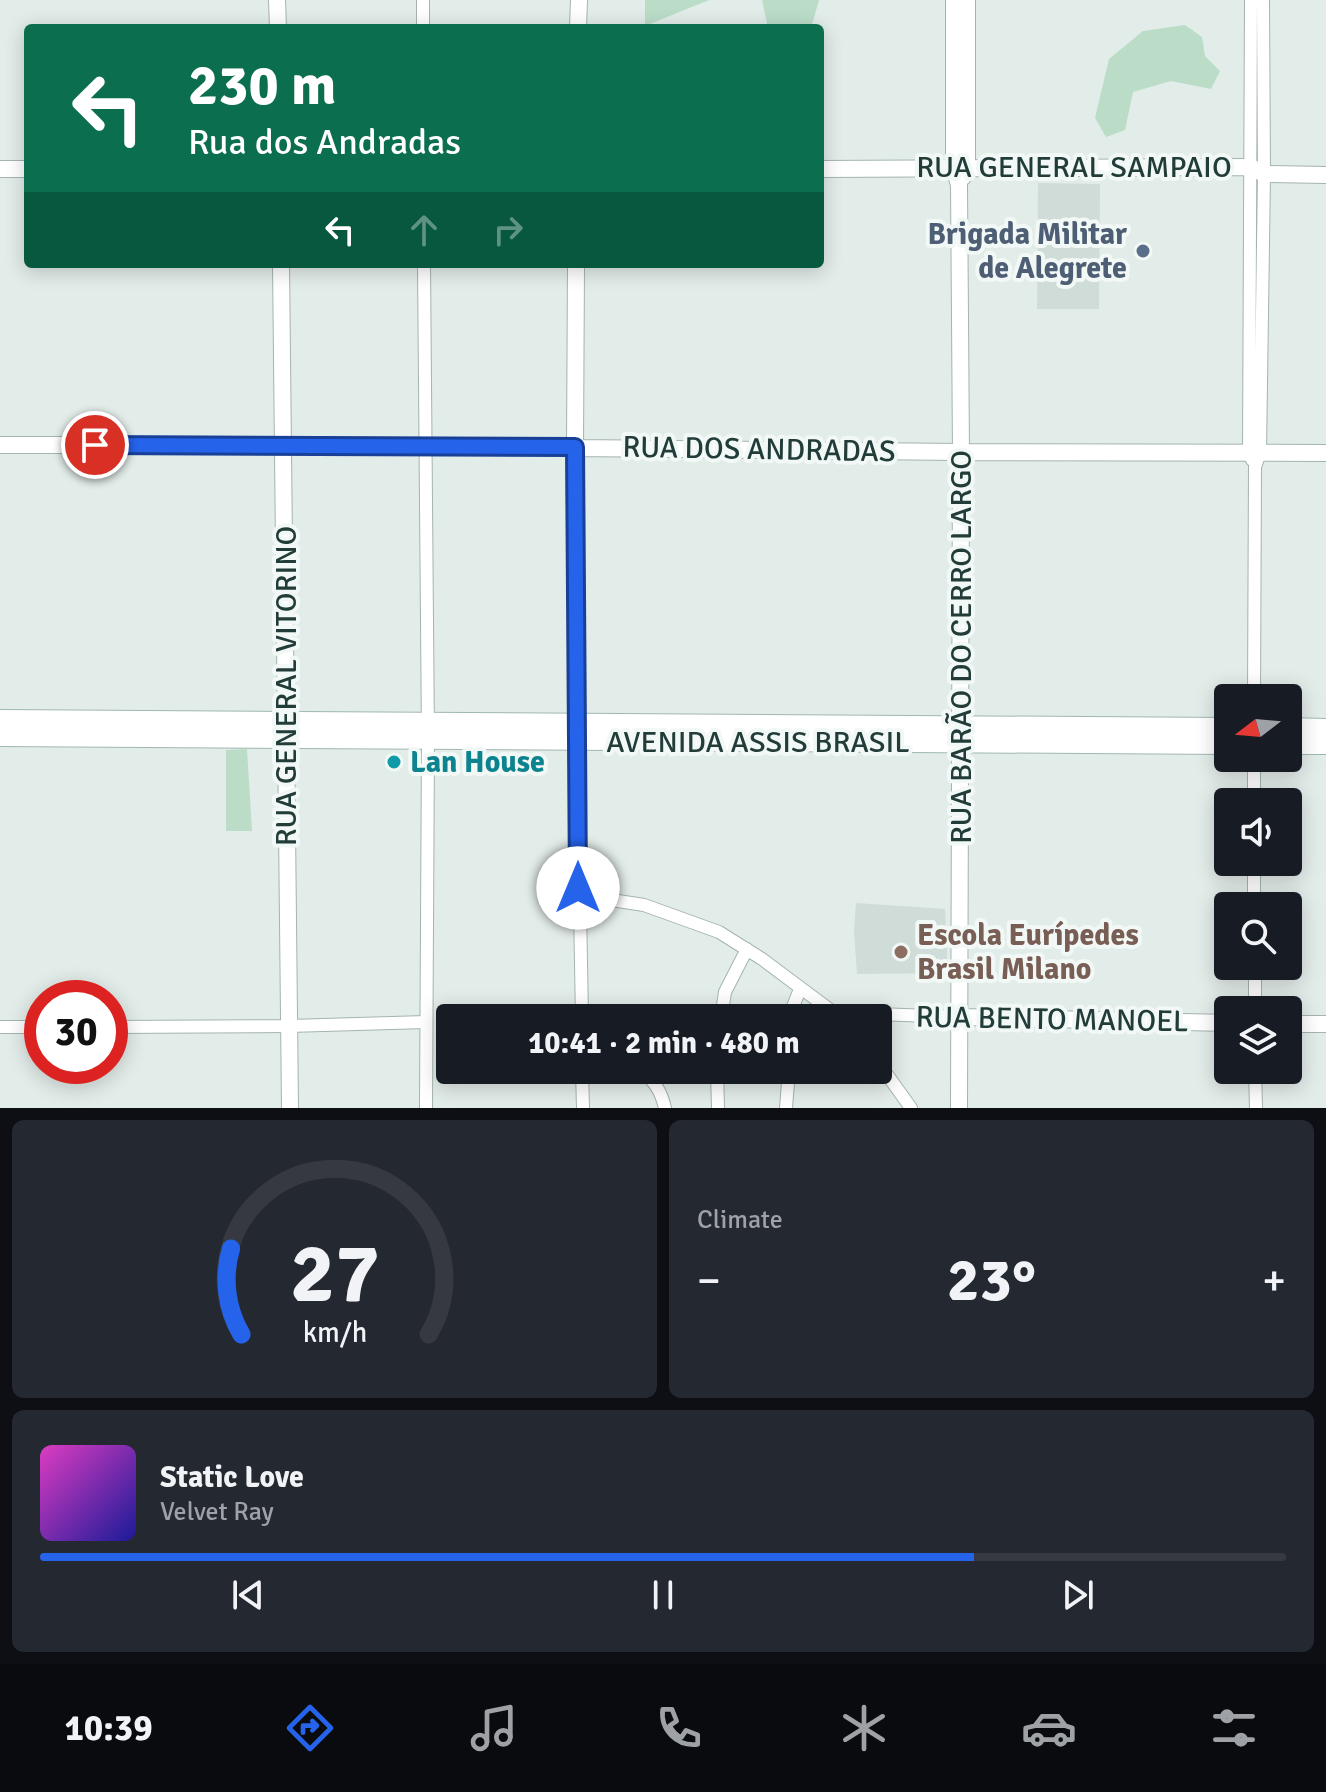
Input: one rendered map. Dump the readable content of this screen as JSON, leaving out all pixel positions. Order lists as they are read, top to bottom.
{
  "streets": {
    "main road": ["AVENIDA ASSIS BRASIL"],
    "street": [
      "RUA GENERAL SAMPAIO",
      "RUA DOS ANDRADAS",
      "RUA BARÃO DO CERRO LARGO",
      "RUA GENERAL VITORINO",
      "RUA BENTO MANOEL"
    ]
  },
  "crossings": [
    ["RUA GENERAL SAMPAIO", "RUA BARÃO DO CERRO LARGO"],
    ["RUA DOS ANDRADAS", "RUA BARÃO DO CERRO LARGO"],
    ["RUA DOS ANDRADAS", "RUA GENERAL VITORINO"],
    ["RUA BARÃO DO CERRO LARGO", "AVENIDA ASSIS BRASIL"],
    ["RUA BARÃO DO CERRO LARGO", "RUA BENTO MANOEL"],
    ["RUA GENERAL VITORINO", "AVENIDA ASSIS BRASIL"]
  ],
  "places": ["Brigada Militar de Alegrete", "Lan House", "Escola Eurípedes Brasil Milano"],
  "north": "left",
  "page": {
    "turn": ["230 m", "Rua dos Andradas"],
    "limit": "30",
    "trip": "10:41 · 2 min · 480 m",
    "tile": "Climate",
    "heat": ["−", "23°", "+"],
    "song": ["Static Love", "Velvet Ray"],
    "tabs": "10:39",
    "gauge": ["27", "km/h"]
  }
}
